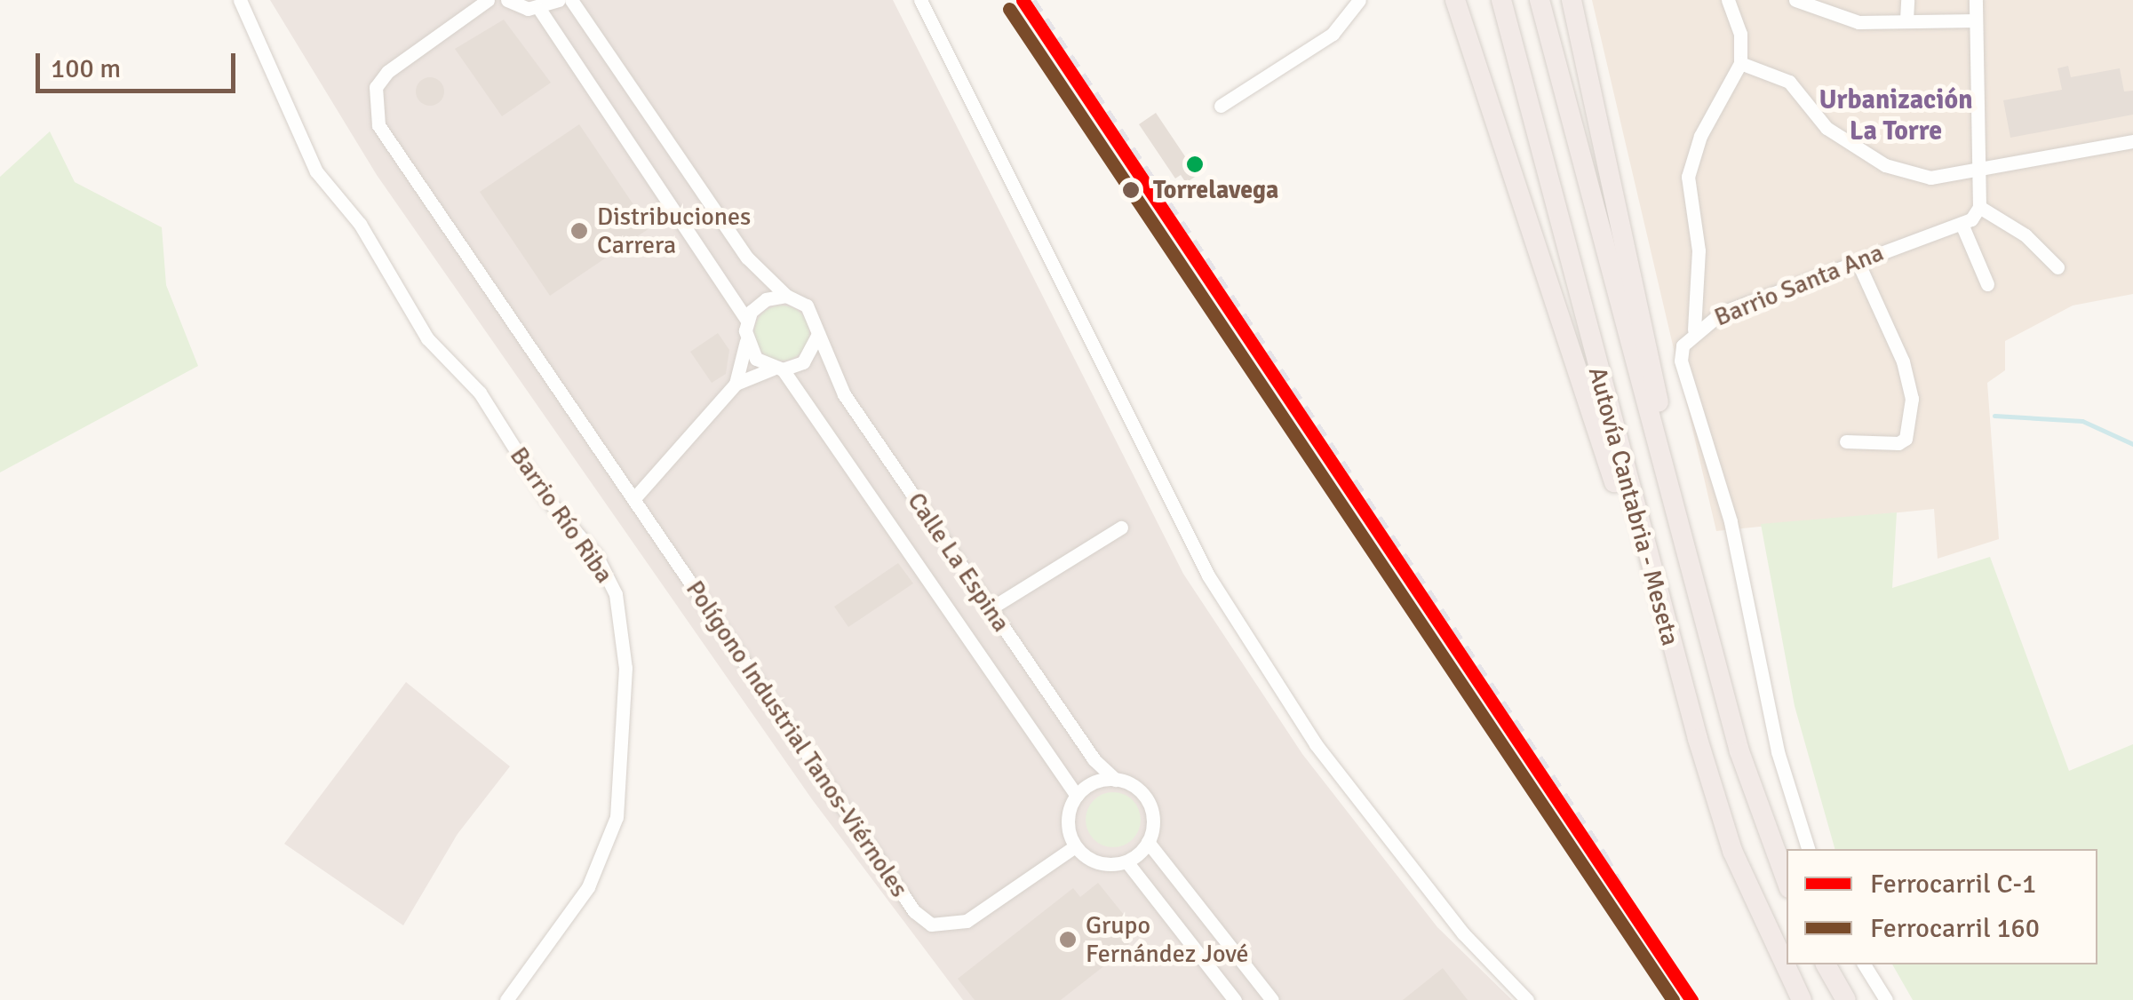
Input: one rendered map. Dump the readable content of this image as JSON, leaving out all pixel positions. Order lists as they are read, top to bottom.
{
  "streets": {
    "highway": ["Autovía Cantabria - Meseta"],
    "street": [
      "Barrio Santa Ana",
      "Barrio Río Riba",
      "Calle La Espina",
      "Polígono Industrial Tanos-Viérnoles"
    ]
  },
  "crossings": [
    ["Calle La Espina", "Polígono Industrial Tanos-Viérnoles"]
  ],
  "districts": ["Urbanización La Torre"],
  "places": ["Torrelavega", "Distribuciones Carrera", "Grupo Fernández Jové"],
  "lines": ["rail line C-1", "rail line 160"],
  "legend": ["Ferrocarril C-1", "Ferrocarril 160"],
  "scale_bar": "100 m"
}
